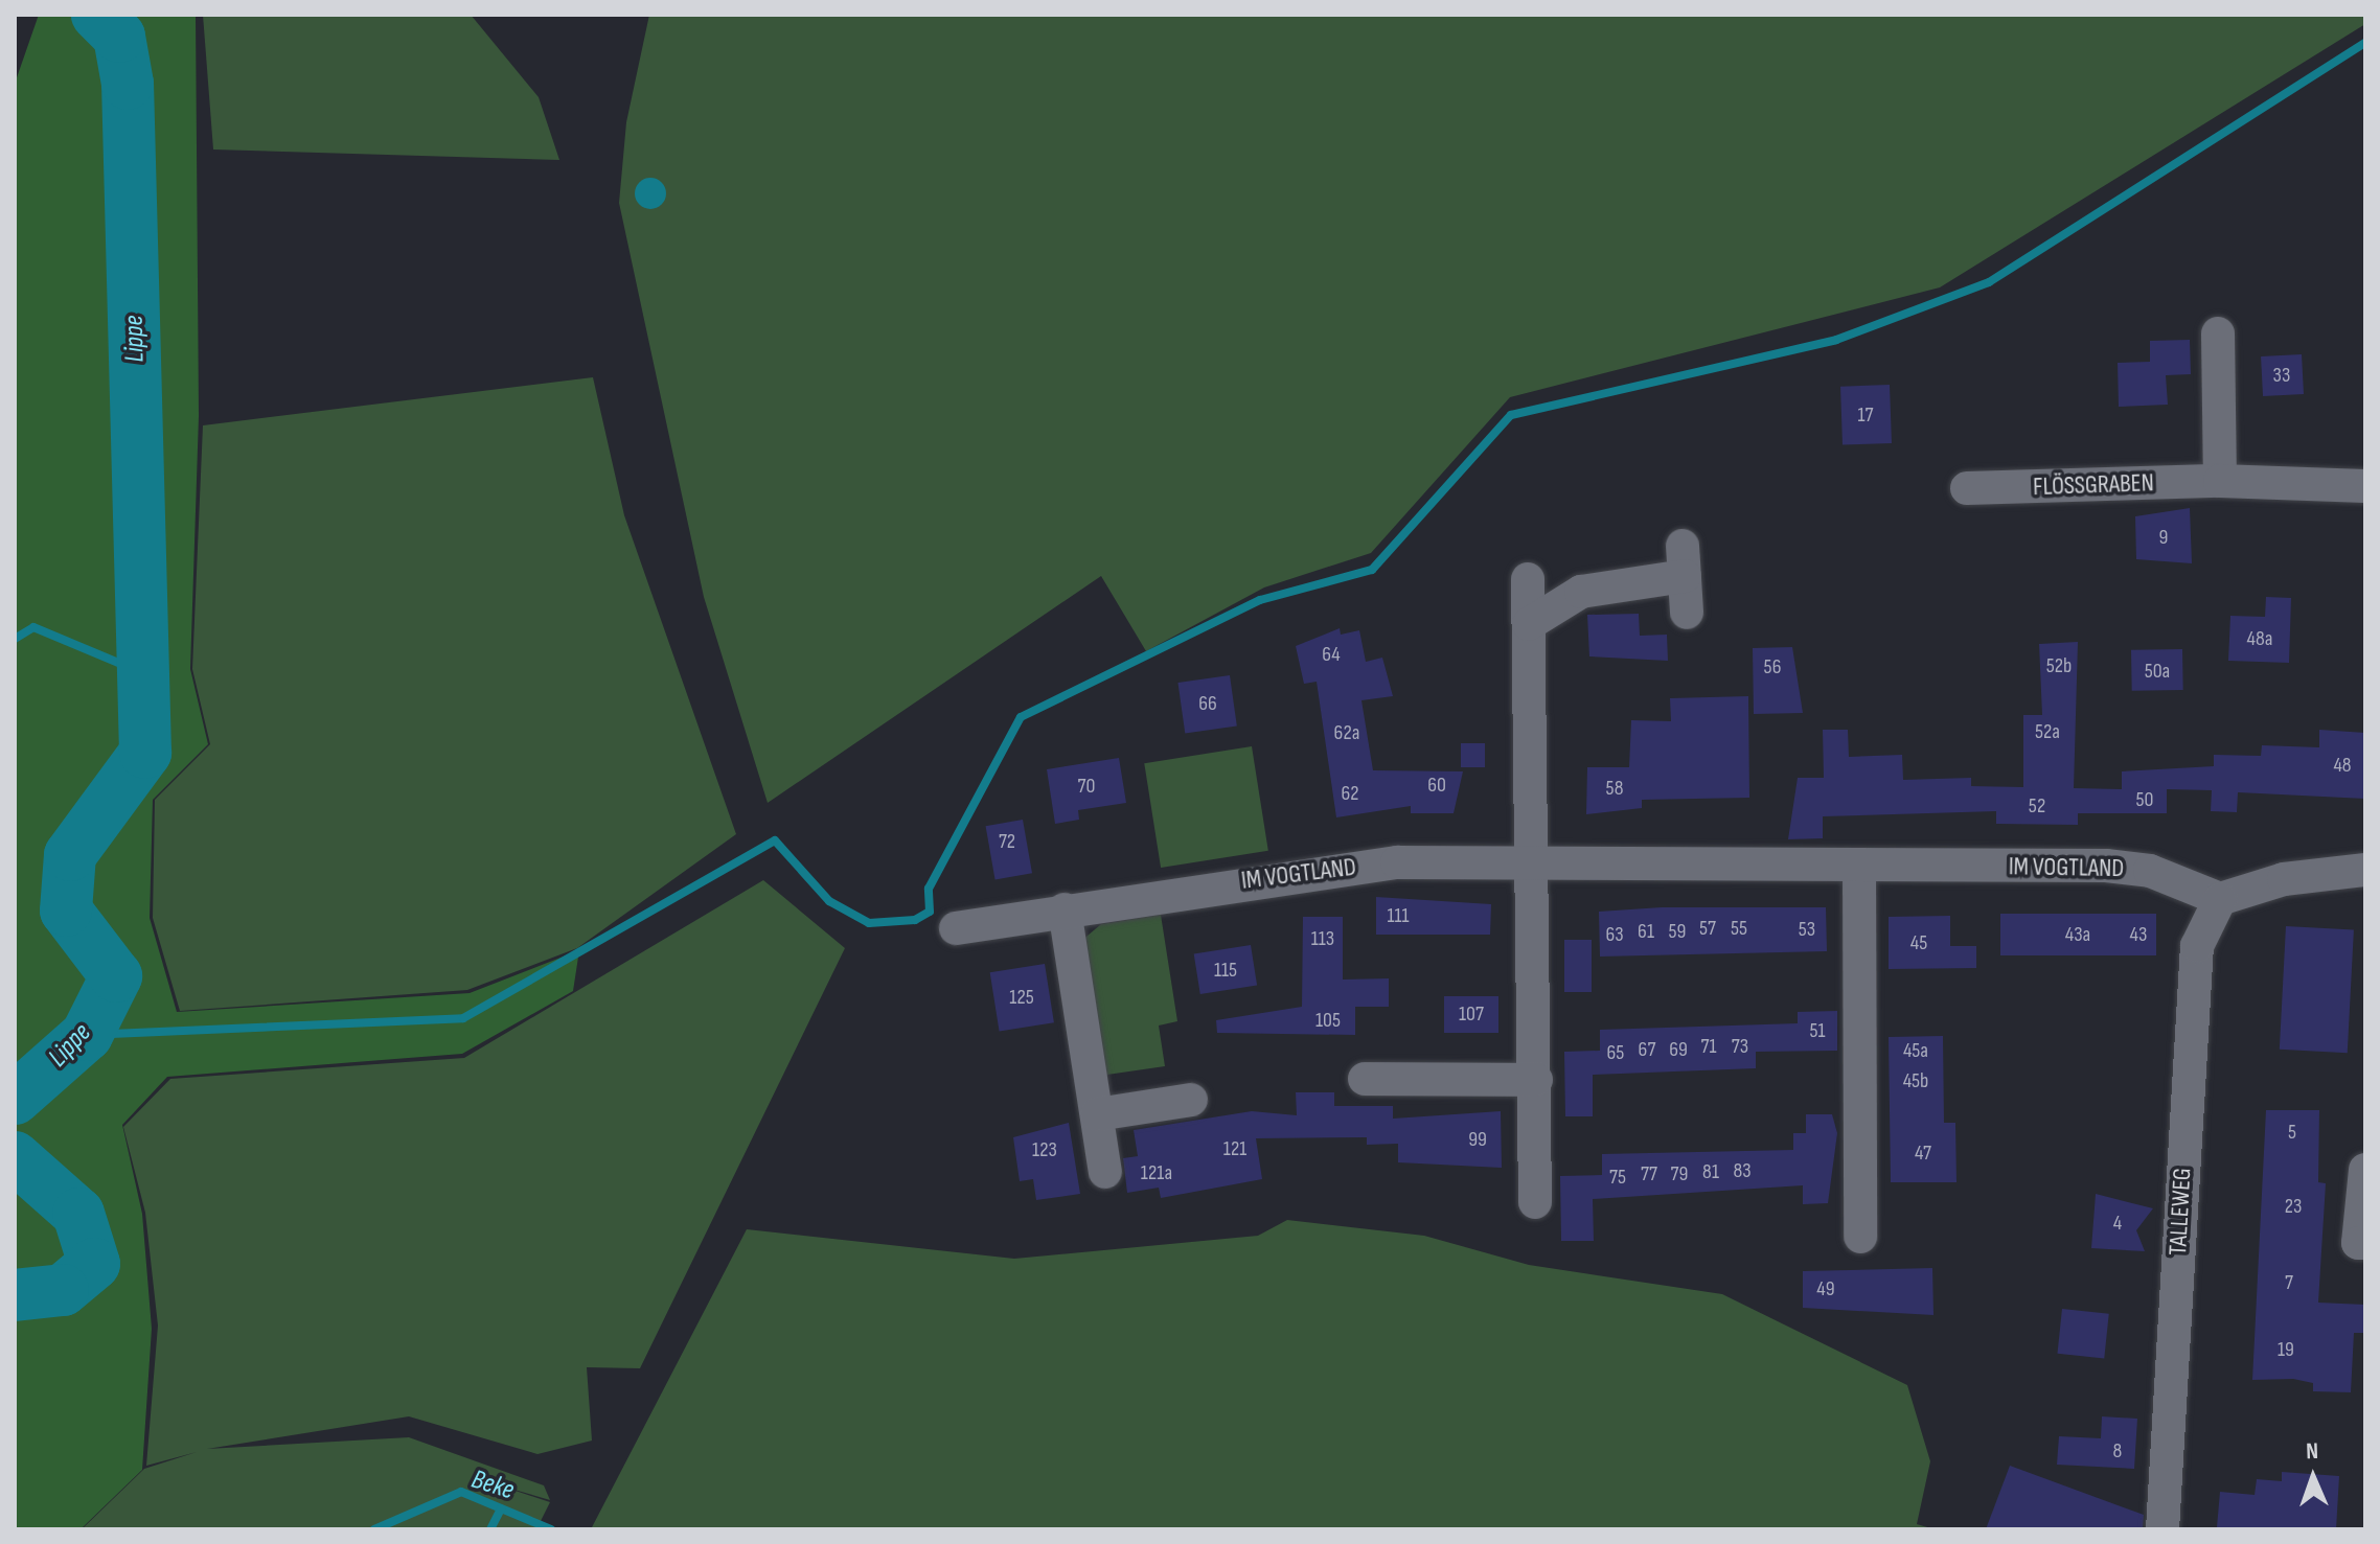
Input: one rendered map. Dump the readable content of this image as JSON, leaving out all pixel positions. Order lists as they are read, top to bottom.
{
  "streets": {
    "street": ["FLÖSSGRABEN", "IM VOGTLAND", "TALLEWEG"]
  },
  "crossings": [
    ["IM VOGTLAND", "TALLEWEG"]
  ],
  "water": ["Lippe", "Beke"],
  "house_numbers": [
    "33",
    "17",
    "9",
    "48a",
    "64",
    "52b",
    "56",
    "50a",
    "66",
    "52a",
    "62a",
    "48",
    "60",
    "70",
    "58",
    "62",
    "50",
    "52",
    "72",
    "111",
    "57",
    "55",
    "53",
    "61",
    "59",
    "63",
    "43a",
    "43",
    "113",
    "45",
    "115",
    "125",
    "107",
    "105",
    "51",
    "71",
    "73",
    "67",
    "69",
    "45a",
    "65",
    "45b",
    "5",
    "99",
    "121",
    "123",
    "47",
    "83",
    "81",
    "121a",
    "77",
    "79",
    "75",
    "23",
    "4",
    "7",
    "49",
    "19",
    "8"
  ],
  "north": "top"
}
